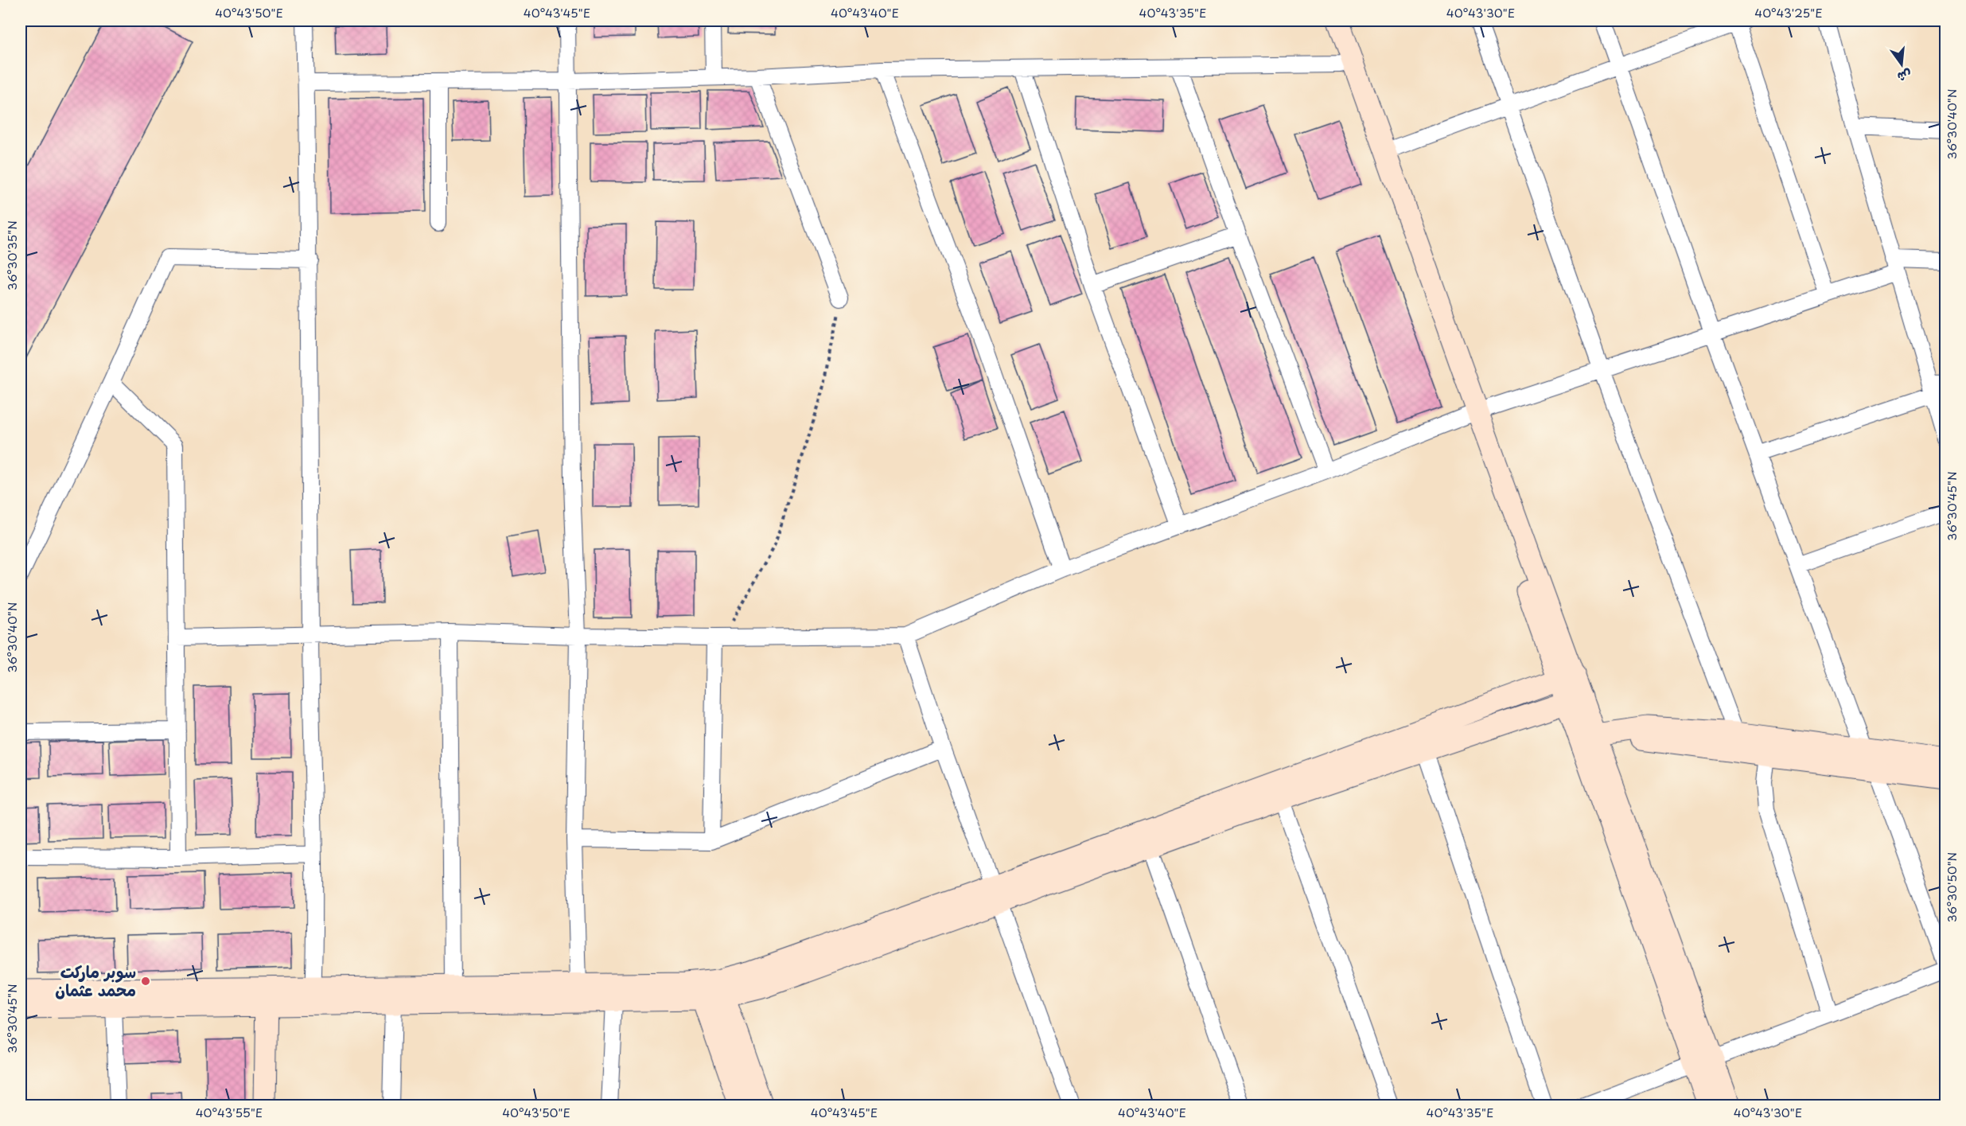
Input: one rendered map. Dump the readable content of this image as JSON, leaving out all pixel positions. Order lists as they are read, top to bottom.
{
  "places": ["سوبر ماركت محمد عثمان"],
  "north": "bottom",
  "coordinates": [
    "40°43'50\"E",
    "40°43'45\"E",
    "40°43'40\"E",
    "40°43'35\"E",
    "40°43'30\"E",
    "40°43'25\"E",
    "36°30'40\"N",
    "36°30'35\"N",
    "36°30'45\"N",
    "36°30'50\"N",
    "40°43'55\"E"
  ]
}
